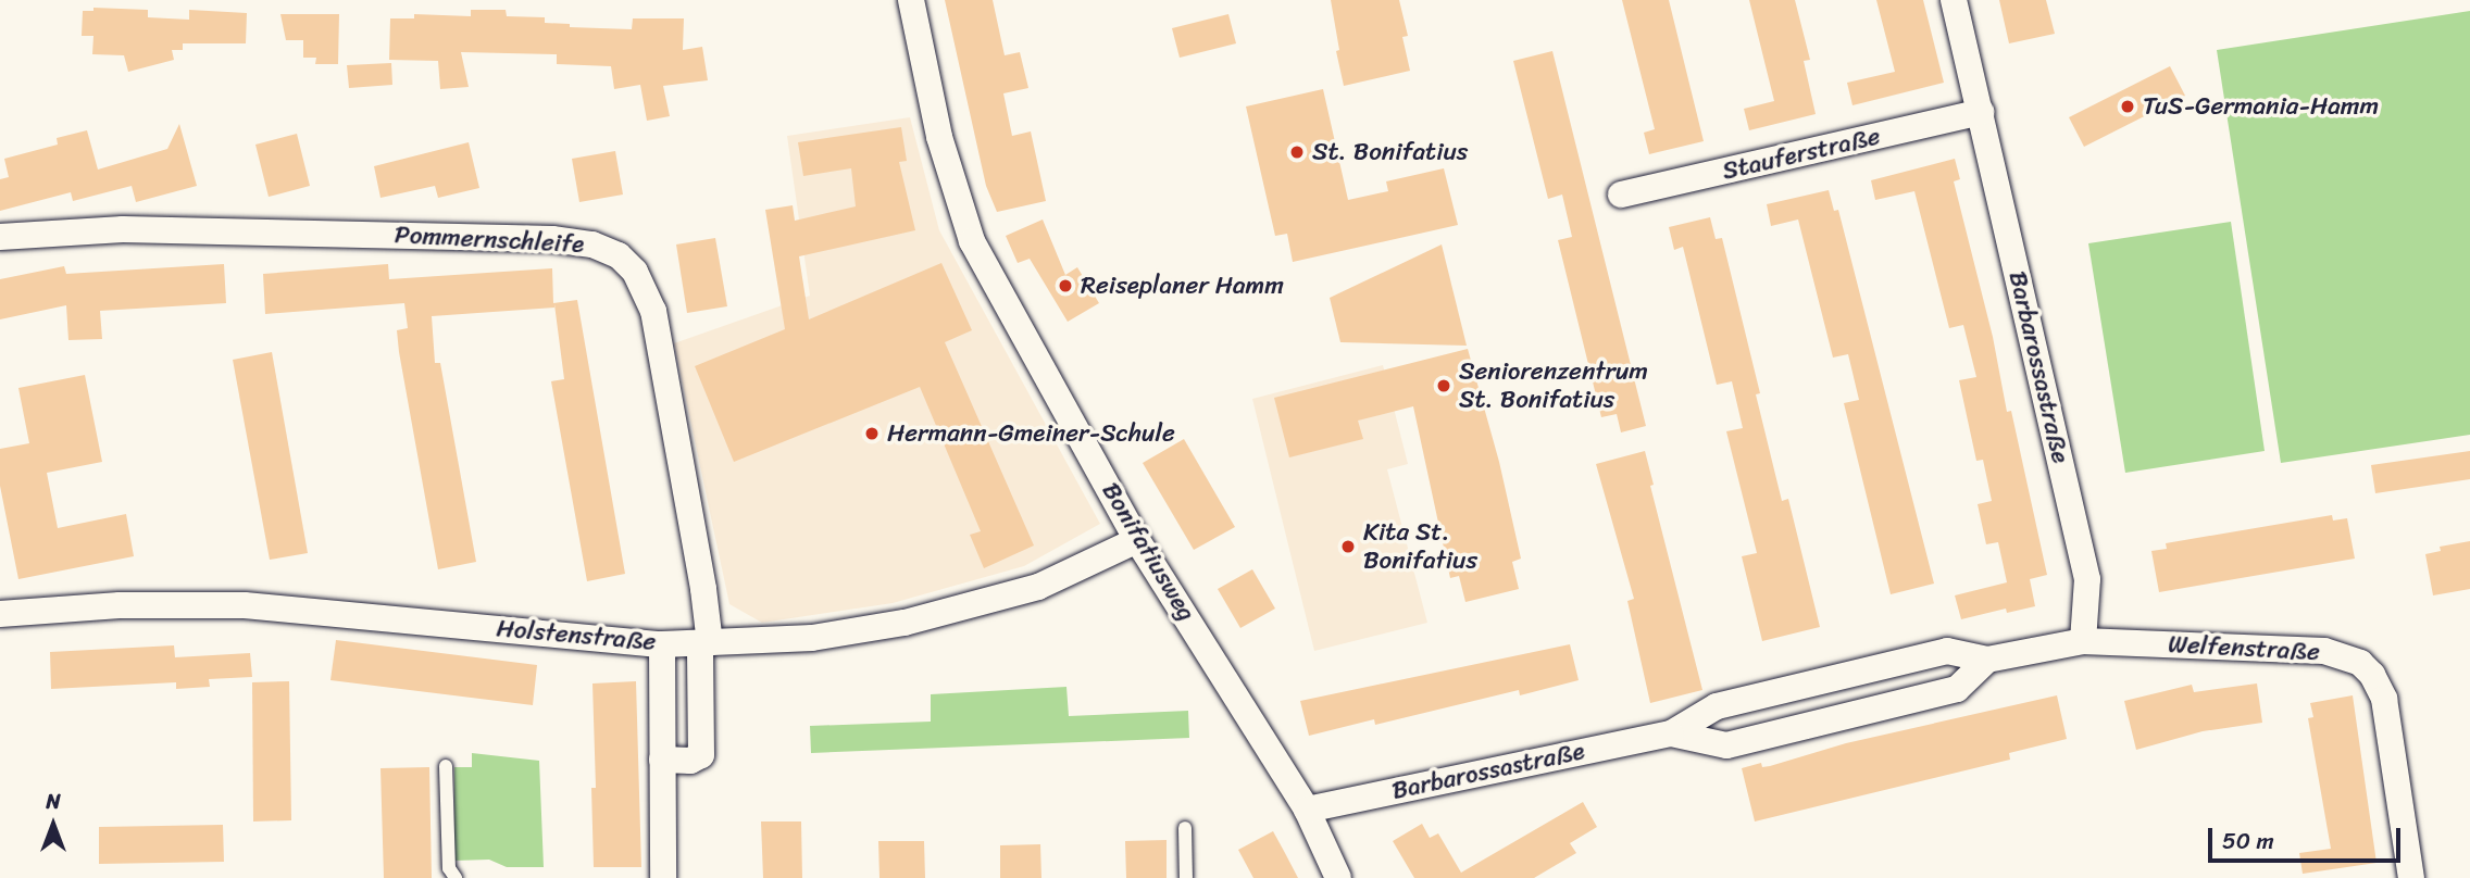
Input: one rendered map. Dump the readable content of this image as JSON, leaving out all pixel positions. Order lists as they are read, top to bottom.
{
  "streets": {
    "street": [
      "Stauferstraße",
      "Pommernschleife",
      "Barbarossastraße",
      "Bonifatiusweg",
      "Holstenstraße",
      "Welfenstraße"
    ]
  },
  "crossings": [
    ["Stauferstraße", "Barbarossastraße"],
    ["Pommernschleife", "Holstenstraße"],
    ["Barbarossastraße", "Bonifatiusweg"],
    ["Barbarossastraße", "Welfenstraße"],
    ["Bonifatiusweg", "Holstenstraße"]
  ],
  "places": [
    "TuS-Germania-Hamm",
    "St. Bonifatius",
    "Reiseplaner Hamm",
    "Seniorenzentrum St. Bonifatius",
    "Hermann-Gmeiner-Schule",
    "Kita St. Bonifatius"
  ],
  "scale_bar": "50 m",
  "north": "top"
}
